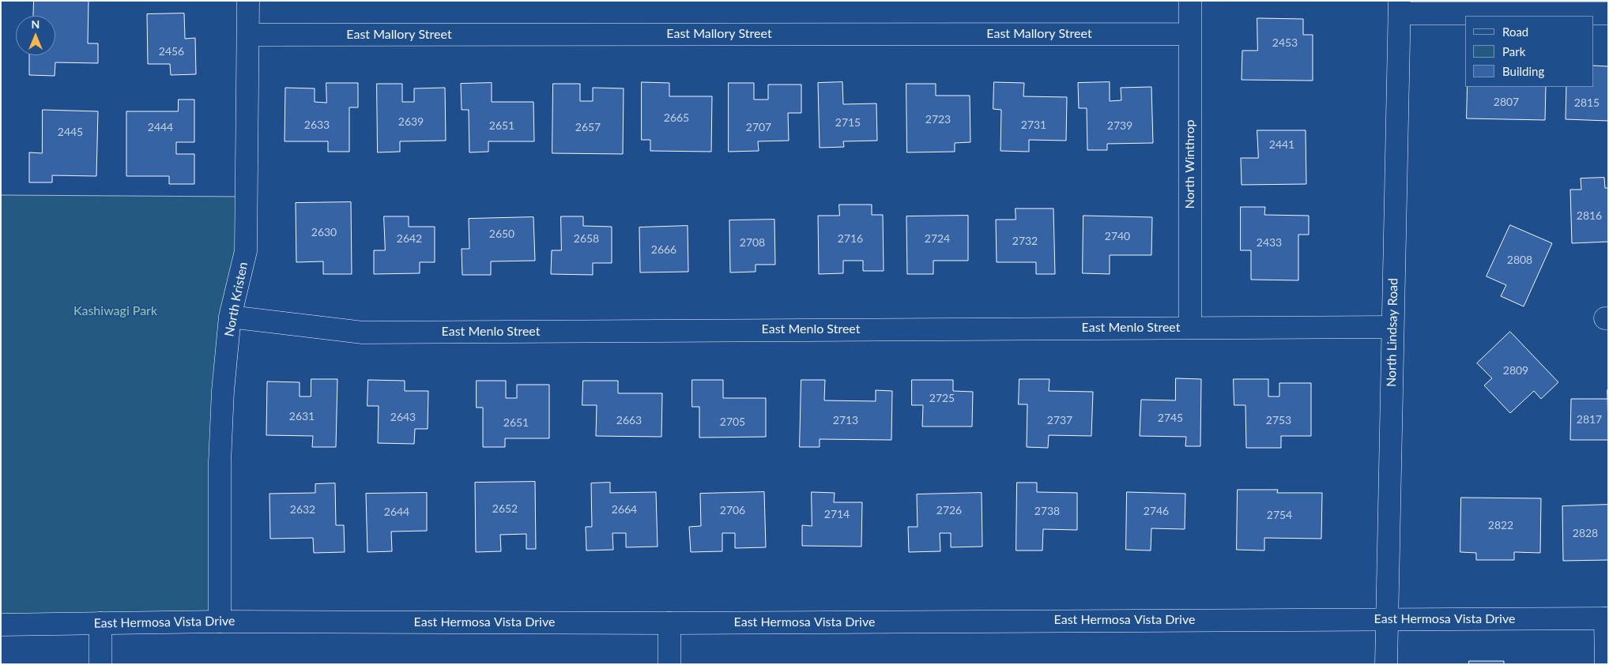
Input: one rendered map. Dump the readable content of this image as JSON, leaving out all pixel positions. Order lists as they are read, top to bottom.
{
  "streets": {
    "street": [
      "East Mallory Street",
      "North Winthrop",
      "North Kristen",
      "East Menlo Street",
      "North Lindsay Road",
      "East Hermosa Vista Drive"
    ]
  },
  "crossings": [
    ["East Mallory Street", "North Winthrop"],
    ["East Mallory Street", "North Kristen"],
    ["North Winthrop", "East Menlo Street"],
    ["North Kristen", "East Menlo Street"],
    ["North Kristen", "East Hermosa Vista Drive"],
    ["East Menlo Street", "North Lindsay Road"],
    ["North Lindsay Road", "East Hermosa Vista Drive"]
  ],
  "parks": ["Kashiwagi Park"],
  "house_numbers": [
    "2453",
    "2456",
    "2807",
    "2815",
    "2665",
    "2723",
    "2639",
    "2715",
    "2633",
    "2731",
    "2651",
    "2739",
    "2444",
    "2657",
    "2707",
    "2445",
    "2441",
    "2816",
    "2630",
    "2650",
    "2740",
    "2642",
    "2658",
    "2716",
    "2724",
    "2732",
    "2708",
    "2433",
    "2666",
    "2808",
    "2809",
    "2725",
    "2631",
    "2643",
    "2745",
    "2817",
    "2663",
    "2713",
    "2737",
    "2753",
    "2705",
    "2651",
    "2652",
    "2632",
    "2664",
    "2706",
    "2726",
    "2738",
    "2746",
    "2644",
    "2714",
    "2754",
    "2822",
    "2828"
  ],
  "legend": ["Road", "Park", "Building"],
  "north": "top"
}
